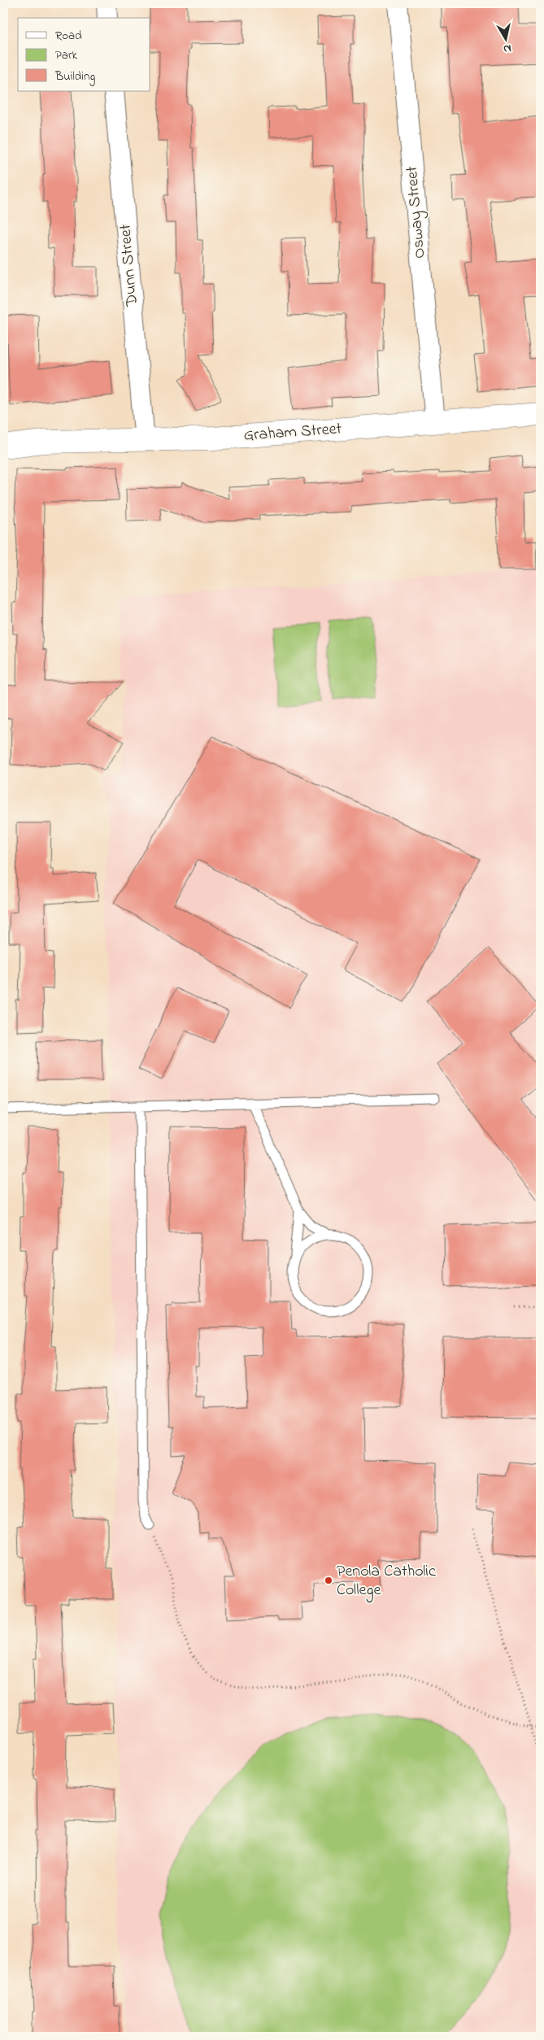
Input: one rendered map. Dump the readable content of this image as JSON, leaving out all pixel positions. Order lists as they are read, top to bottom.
{
  "streets": {
    "street": ["Osway Street", "Dunn Street", "Graham Street"]
  },
  "crossings": [
    ["Osway Street", "Graham Street"],
    ["Dunn Street", "Graham Street"]
  ],
  "places": ["Penola Catholic College"],
  "legend": ["Road", "Park", "Building"],
  "north": "bottom"
}
